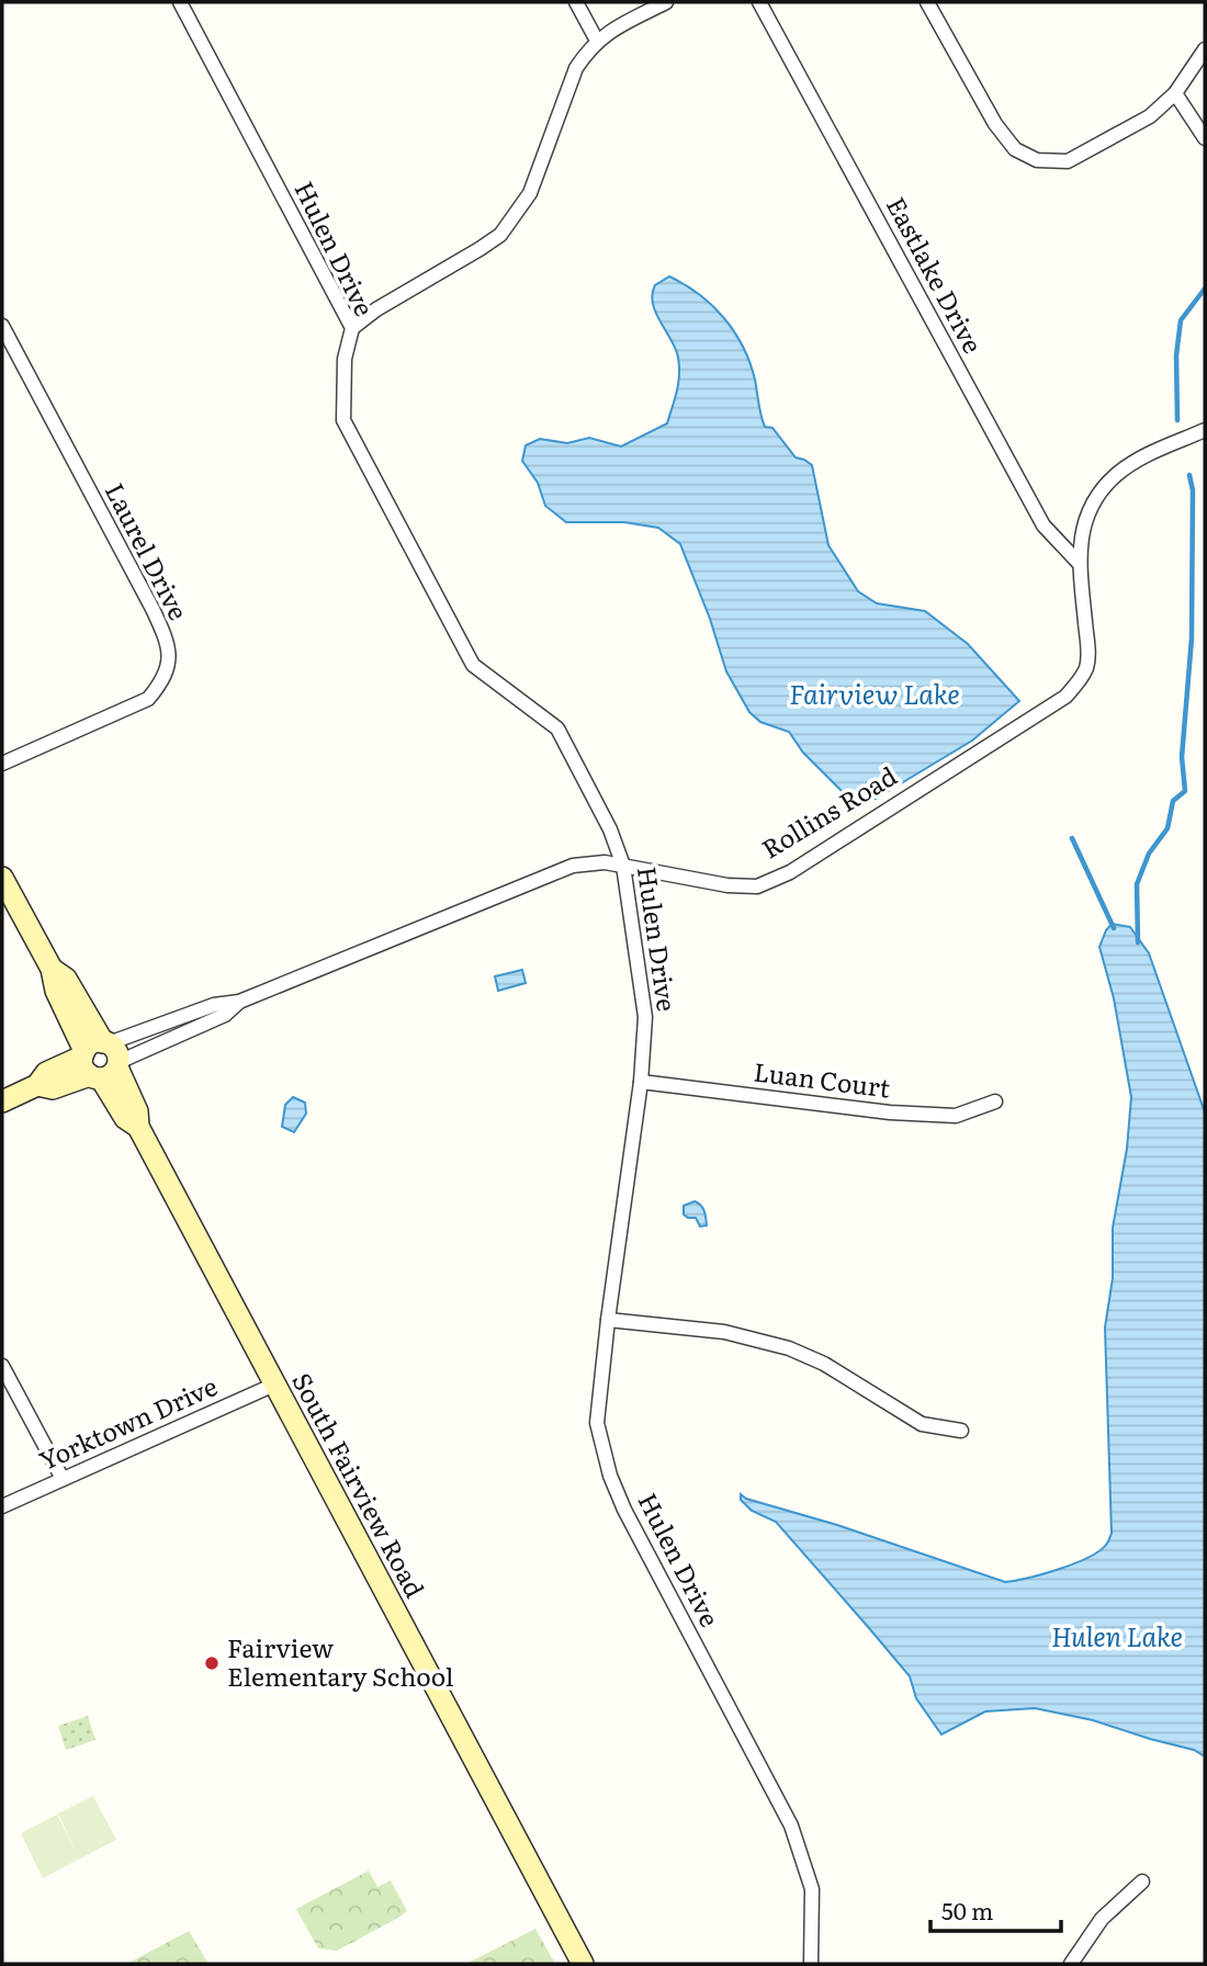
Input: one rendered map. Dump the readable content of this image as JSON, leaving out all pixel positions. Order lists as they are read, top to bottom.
{
  "streets": {
    "street": [
      "Hulen Drive",
      "Eastlake Drive",
      "Laurel Drive",
      "Rollins Road",
      "Luan Court",
      "Yorktown Drive",
      "South Fairview Road"
    ]
  },
  "crossings": [
    ["Hulen Drive", "Rollins Road"],
    ["Hulen Drive", "Luan Court"],
    ["Eastlake Drive", "Rollins Road"],
    ["Rollins Road", "South Fairview Road"],
    ["Yorktown Drive", "South Fairview Road"]
  ],
  "water": ["Fairview Lake", "Hulen Lake"],
  "places": ["Fairview Elementary School"],
  "scale_bar": "50 m"
}
